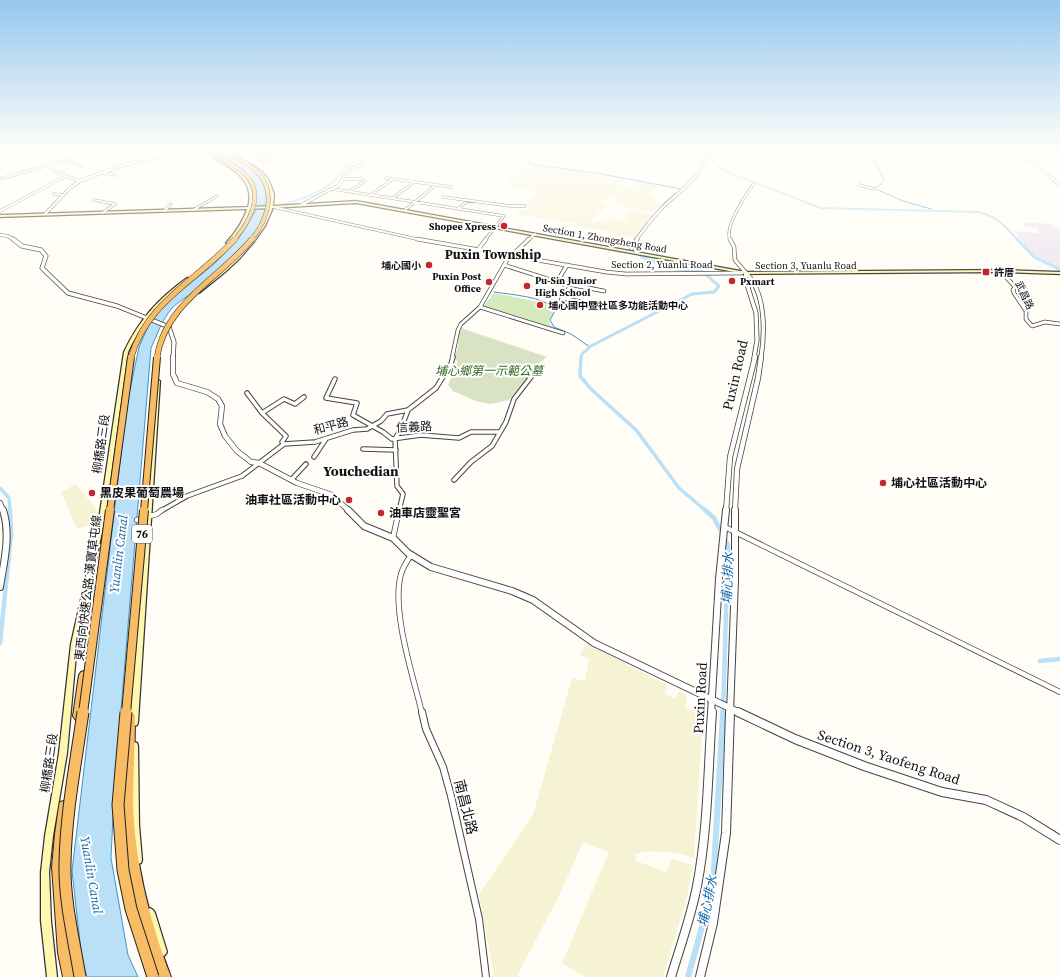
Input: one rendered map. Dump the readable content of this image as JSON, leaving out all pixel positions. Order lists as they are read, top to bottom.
{
  "streets": {
    "highway": ["76", "東西向快速公路 漢寶草屯線"],
    "main road": ["Section 1, Zhongzheng Road", "Section 3, Yuanlu Road", "柳橋路三段"],
    "street": [
      "Section 2, Yuanlu Road",
      "武昌路",
      "Puxin Road",
      "和平路",
      "信義路",
      "Section 3, Yaofeng Road",
      "南昌北路"
    ]
  },
  "crossings": [
    ["Section 1, Zhongzheng Road", "Section 2, Yuanlu Road"],
    ["Section 1, Zhongzheng Road", "Section 3, Yuanlu Road"],
    ["Section 1, Zhongzheng Road", "Puxin Road"],
    ["Section 1, Zhongzheng Road", "柳橋路三段"],
    ["Section 2, Yuanlu Road", "Section 3, Yuanlu Road"],
    ["Section 2, Yuanlu Road", "Puxin Road"],
    ["Section 3, Yuanlu Road", "武昌路"],
    ["Section 3, Yuanlu Road", "Puxin Road"],
    ["Puxin Road", "Section 3, Yaofeng Road"],
    ["和平路", "信義路"],
    ["Section 3, Yaofeng Road", "南昌北路"]
  ],
  "districts": ["Puxin Township", "Youchedian"],
  "water": ["Yuanlin Canal", "埔心排水"],
  "parks": ["埔心鄉第一示範公墓"],
  "places": {
    "other": [
      "Shopee Xpress",
      "埔心國小",
      "Pxmart",
      "Puxin Post Office",
      "Pu-Sin Junior High School",
      "埔心國中暨社區多功能活動中心",
      "埔心社區活動中心",
      "黑皮果葡萄農場",
      "油車社區活動中心",
      "油車店靈聖宮"
    ],
    "transit": ["許厝"]
  }
}
